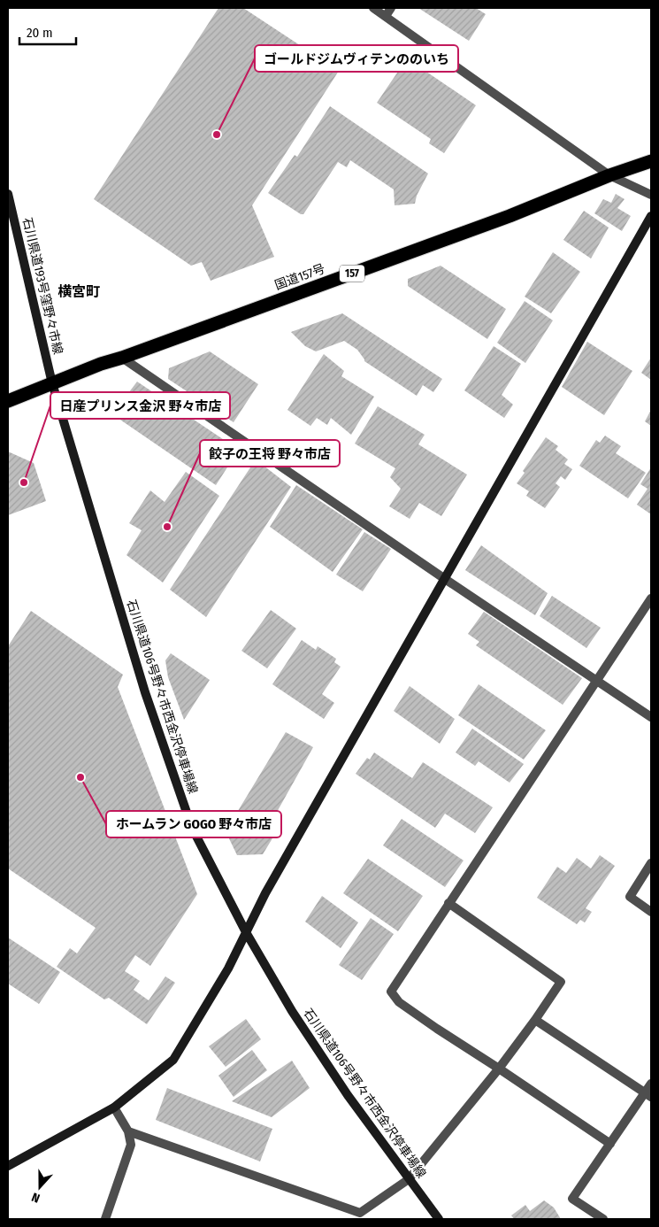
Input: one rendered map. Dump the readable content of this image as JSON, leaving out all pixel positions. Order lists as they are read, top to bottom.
{
  "streets": {
    "highway": ["157", "国道157号"],
    "street": ["石川県道193号窪野々市線", "石川県道106号野々市西金沢停車場線"]
  },
  "crossings": [
    ["国道157号", "石川県道193号窪野々市線"],
    ["国道157号", "石川県道106号野々市西金沢停車場線"],
    ["石川県道193号窪野々市線", "石川県道106号野々市西金沢停車場線"]
  ],
  "districts": ["横宮町"],
  "places": [
    "ゴールドジムヴィテンののいち",
    "日産プリンス金沢 野々市店",
    "餃子の王将 野々市店",
    "ホームラン GOGO 野々市店"
  ],
  "scale_bar": "20 m",
  "north": "bottom"
}
